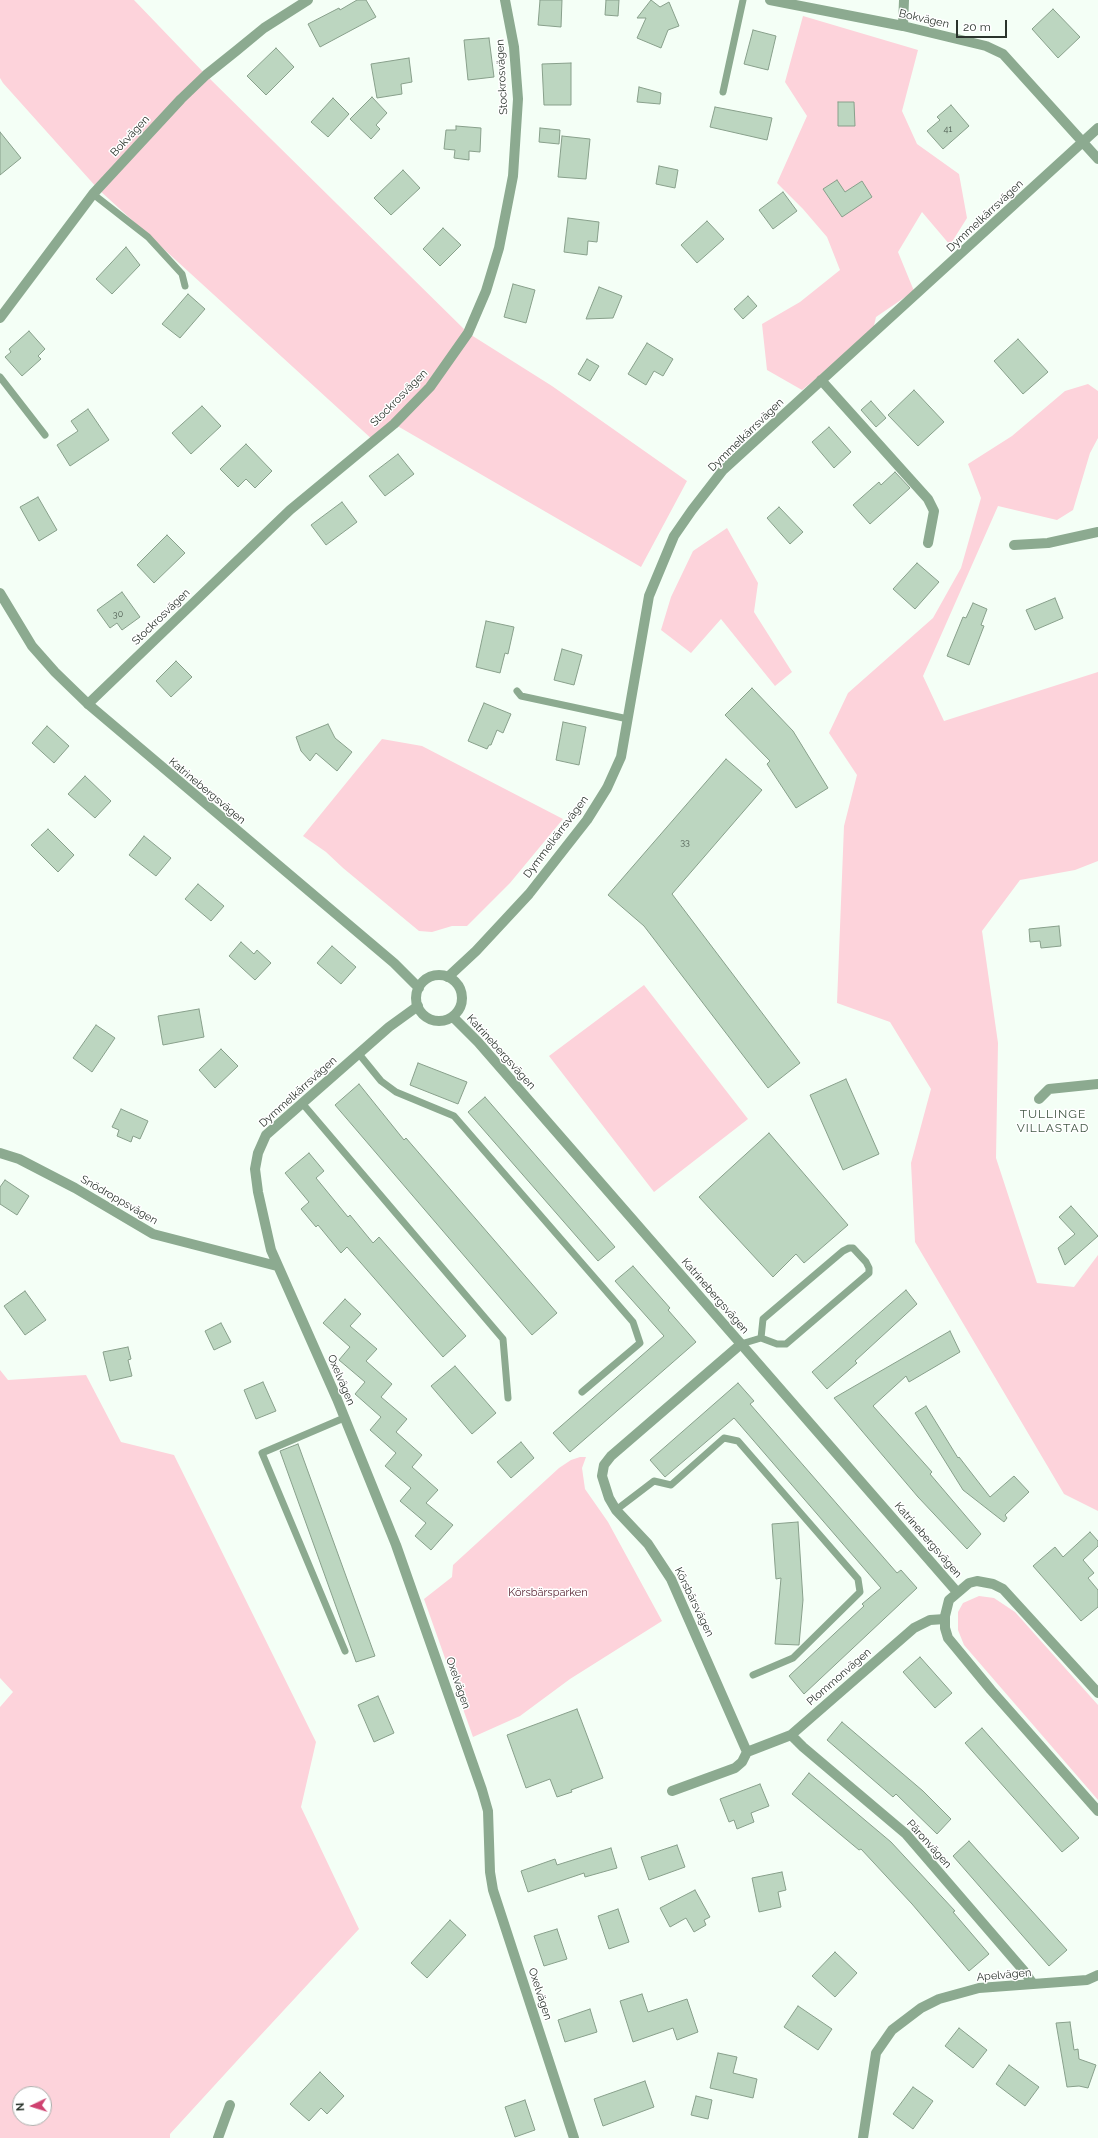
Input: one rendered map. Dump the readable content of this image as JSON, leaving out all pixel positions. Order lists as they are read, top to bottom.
{
  "streets": {
    "street": [
      "Bokvägen",
      "Stockrosvägen",
      "Dymmelkärrsvägen",
      "Katrinebergsvägen",
      "Snödroppsvägen",
      "Oxelvägen",
      "Körsbärsvägen",
      "Plommonvägen",
      "Päronvägen",
      "Apelvägen"
    ]
  },
  "crossings": [
    ["Bokvägen", "Dymmelkärrsvägen"],
    ["Stockrosvägen", "Katrinebergsvägen"],
    ["Dymmelkärrsvägen", "Katrinebergsvägen"],
    ["Dymmelkärrsvägen", "Oxelvägen"],
    ["Katrinebergsvägen", "Körsbärsvägen"],
    ["Katrinebergsvägen", "Plommonvägen"],
    ["Snödroppsvägen", "Oxelvägen"],
    ["Körsbärsvägen", "Plommonvägen"],
    ["Plommonvägen", "Päronvägen"],
    ["Päronvägen", "Apelvägen"]
  ],
  "districts": ["TULLINGE VILLASTAD"],
  "parks": ["Körsbärsparken"],
  "house_numbers": ["41", "30", "33"],
  "scale_bar": "20 m",
  "north": "left"
}
